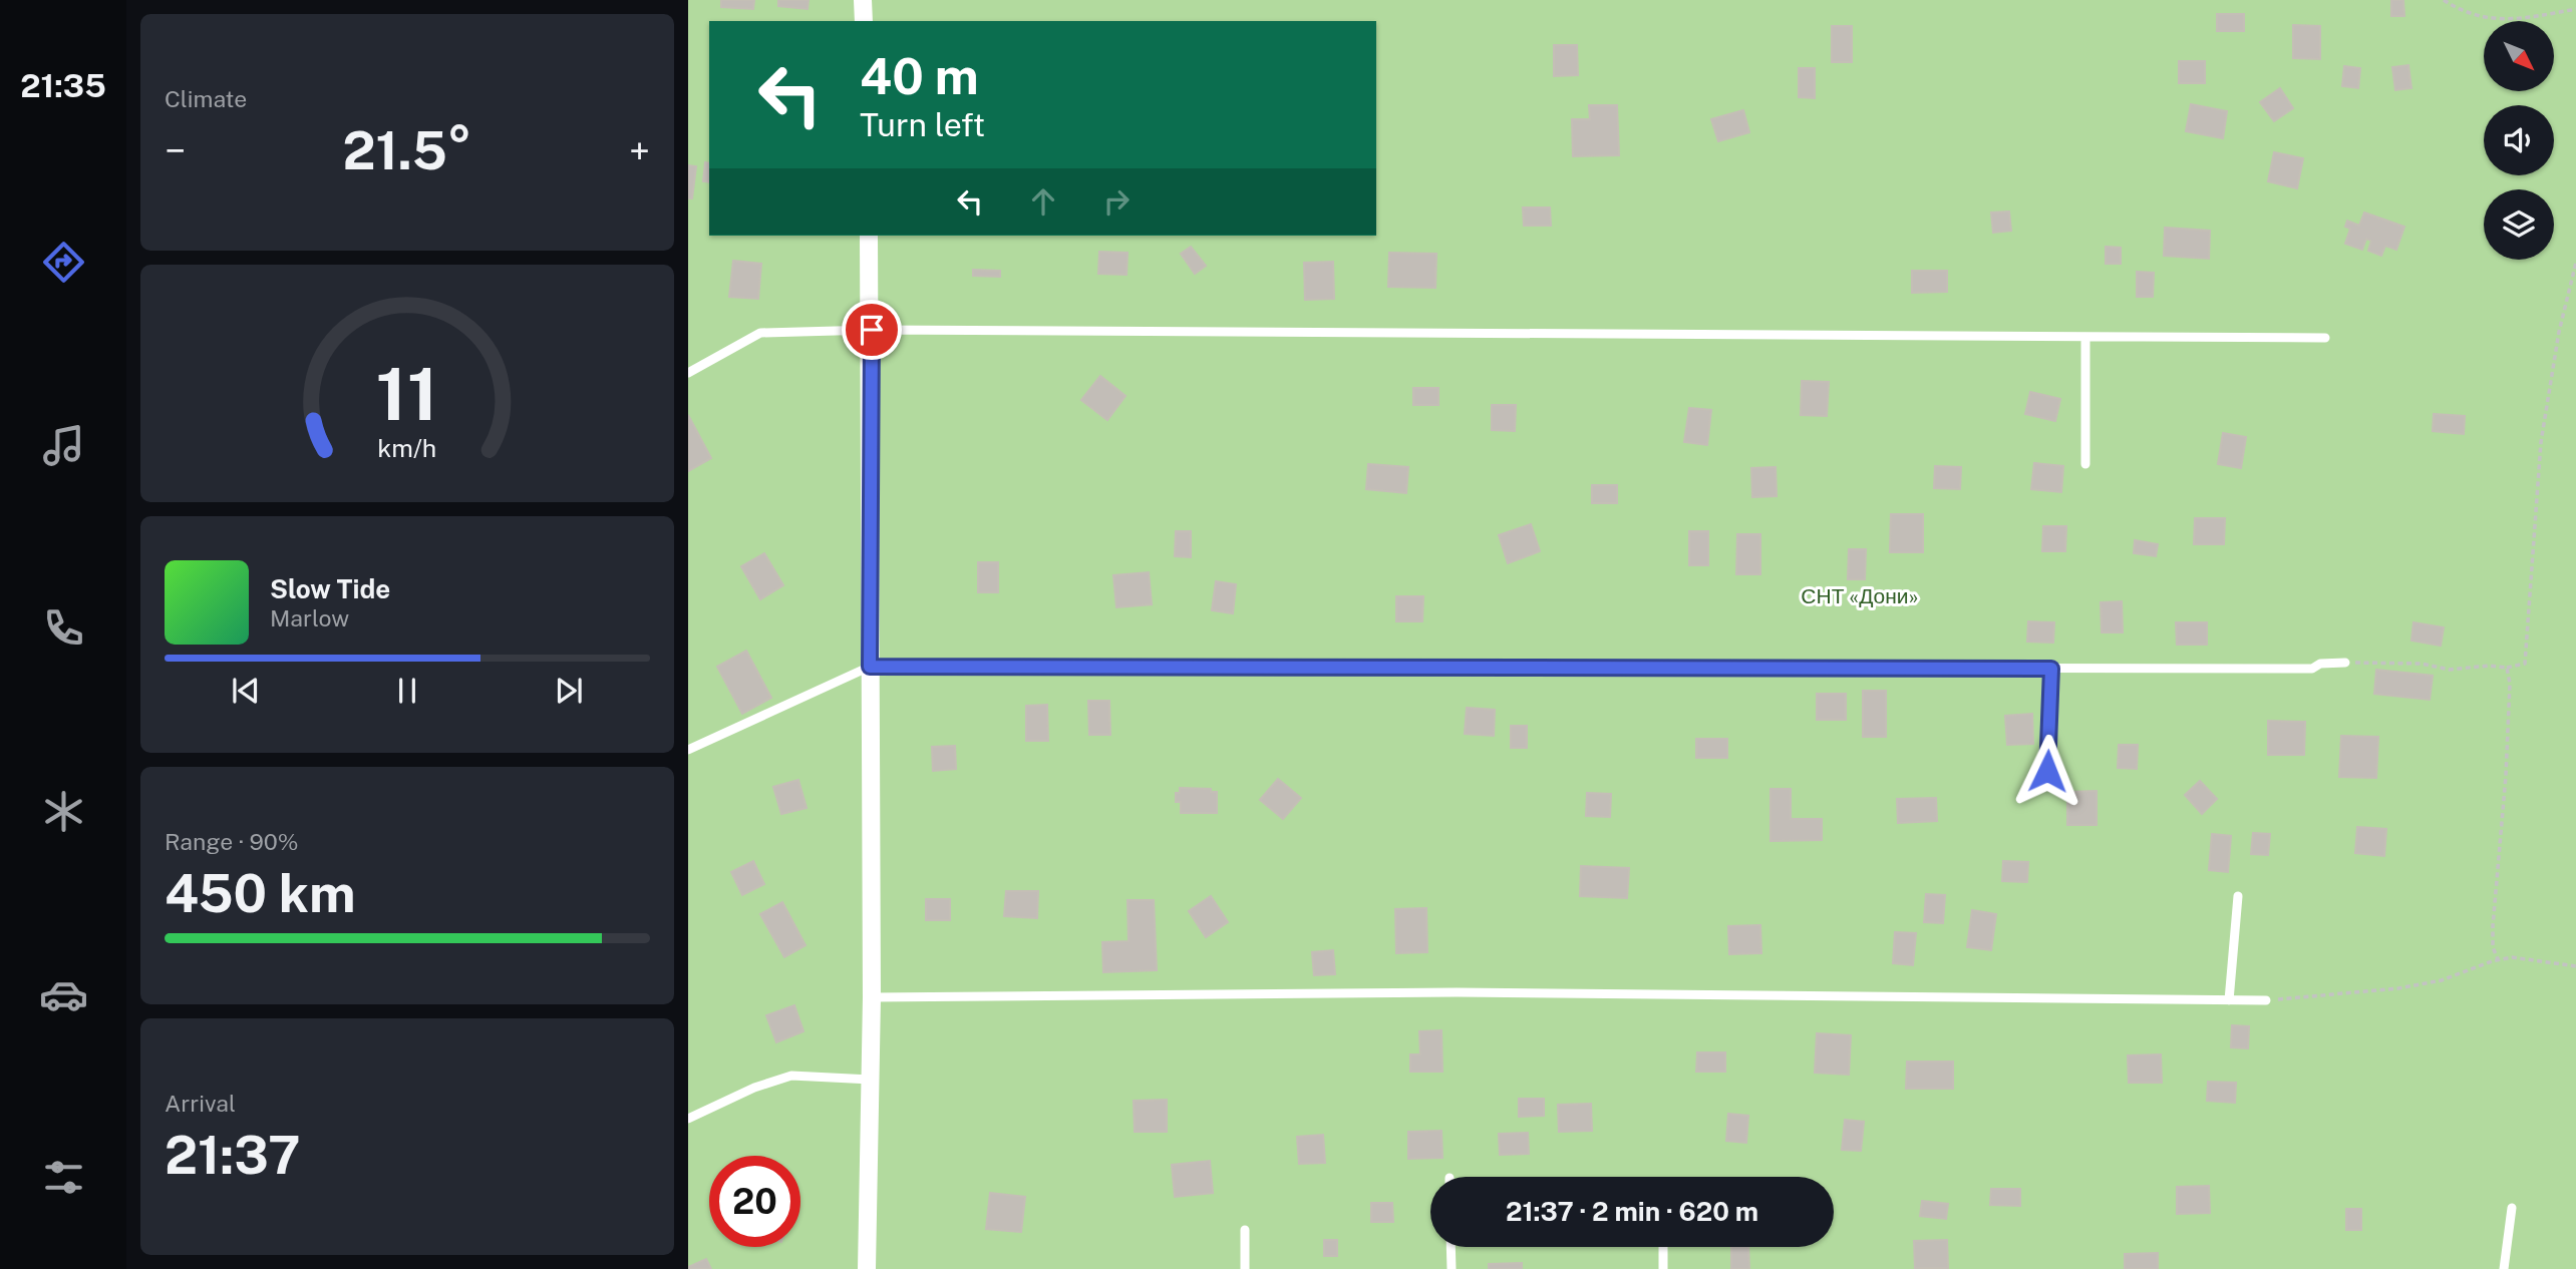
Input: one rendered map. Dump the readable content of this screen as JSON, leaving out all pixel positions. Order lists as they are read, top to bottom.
{
  "parks": ["СНТ «Дони»"],
  "north": "bottom right",
  "page": {
    "tabs": "21:35",
    "tile": [
      "Climate",
      ["Range · 90%", "450 km"],
      ["Arrival", "21:37"]
    ],
    "turn": ["40 m", "Turn left"],
    "heat": ["−", "21.5°", "+"],
    "song": ["Slow Tide", "Marlow"],
    "limit": "20",
    "trip": "21:37 · 2 min · 620 m",
    "gauge": ["11", "km/h"]
  }
}
